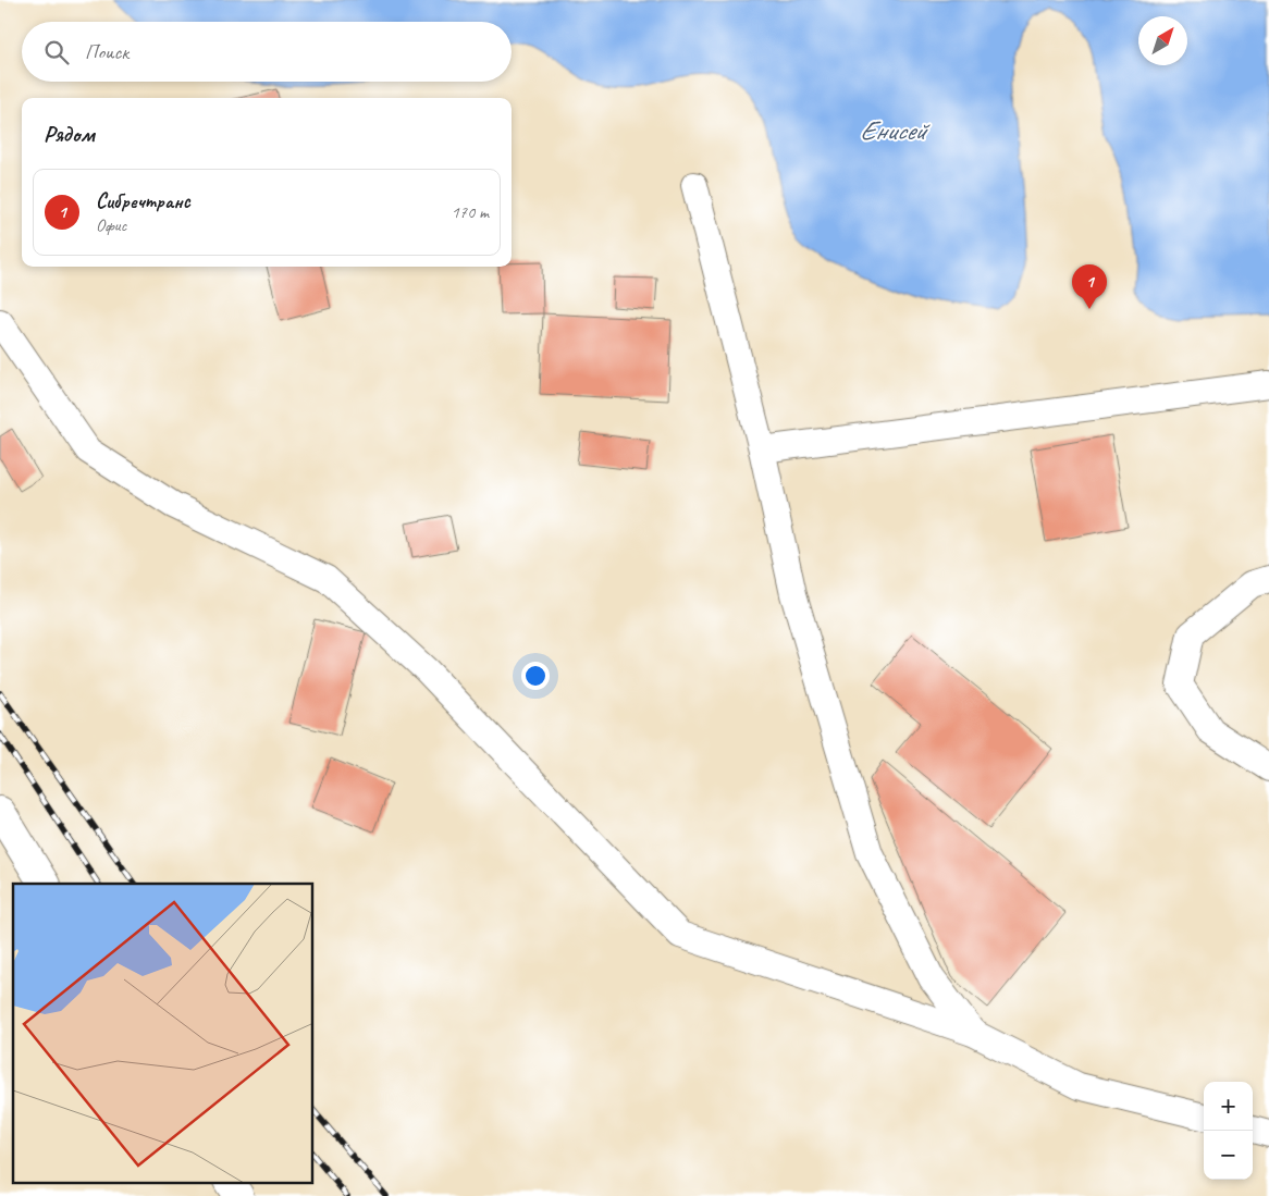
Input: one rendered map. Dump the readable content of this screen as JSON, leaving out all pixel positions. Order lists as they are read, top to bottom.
{
  "water": ["Енисей"],
  "north": "top right",
  "page": {
    "search": "Поиск",
    "heading": "Рядом",
    "list": [
      {
        "mark": "1",
        "name": "Сибречтранс",
        "note": "Офис",
        "value": "170 m"
      }
    ],
    "pins": "1",
    "map_buttons": ["+", "−"]
  }
}
